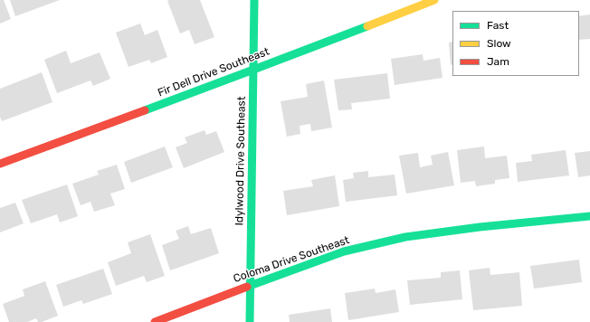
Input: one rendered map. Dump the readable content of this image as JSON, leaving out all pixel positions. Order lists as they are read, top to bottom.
{
  "streets": {
    "street": ["Fir Dell Drive Southeast", "Idylwood Drive Southeast", "Coloma Drive Southeast"]
  },
  "crossings": [
    ["Fir Dell Drive Southeast", "Idylwood Drive Southeast"],
    ["Idylwood Drive Southeast", "Coloma Drive Southeast"]
  ],
  "legend": ["Fast", "Slow", "Jam"]
}
